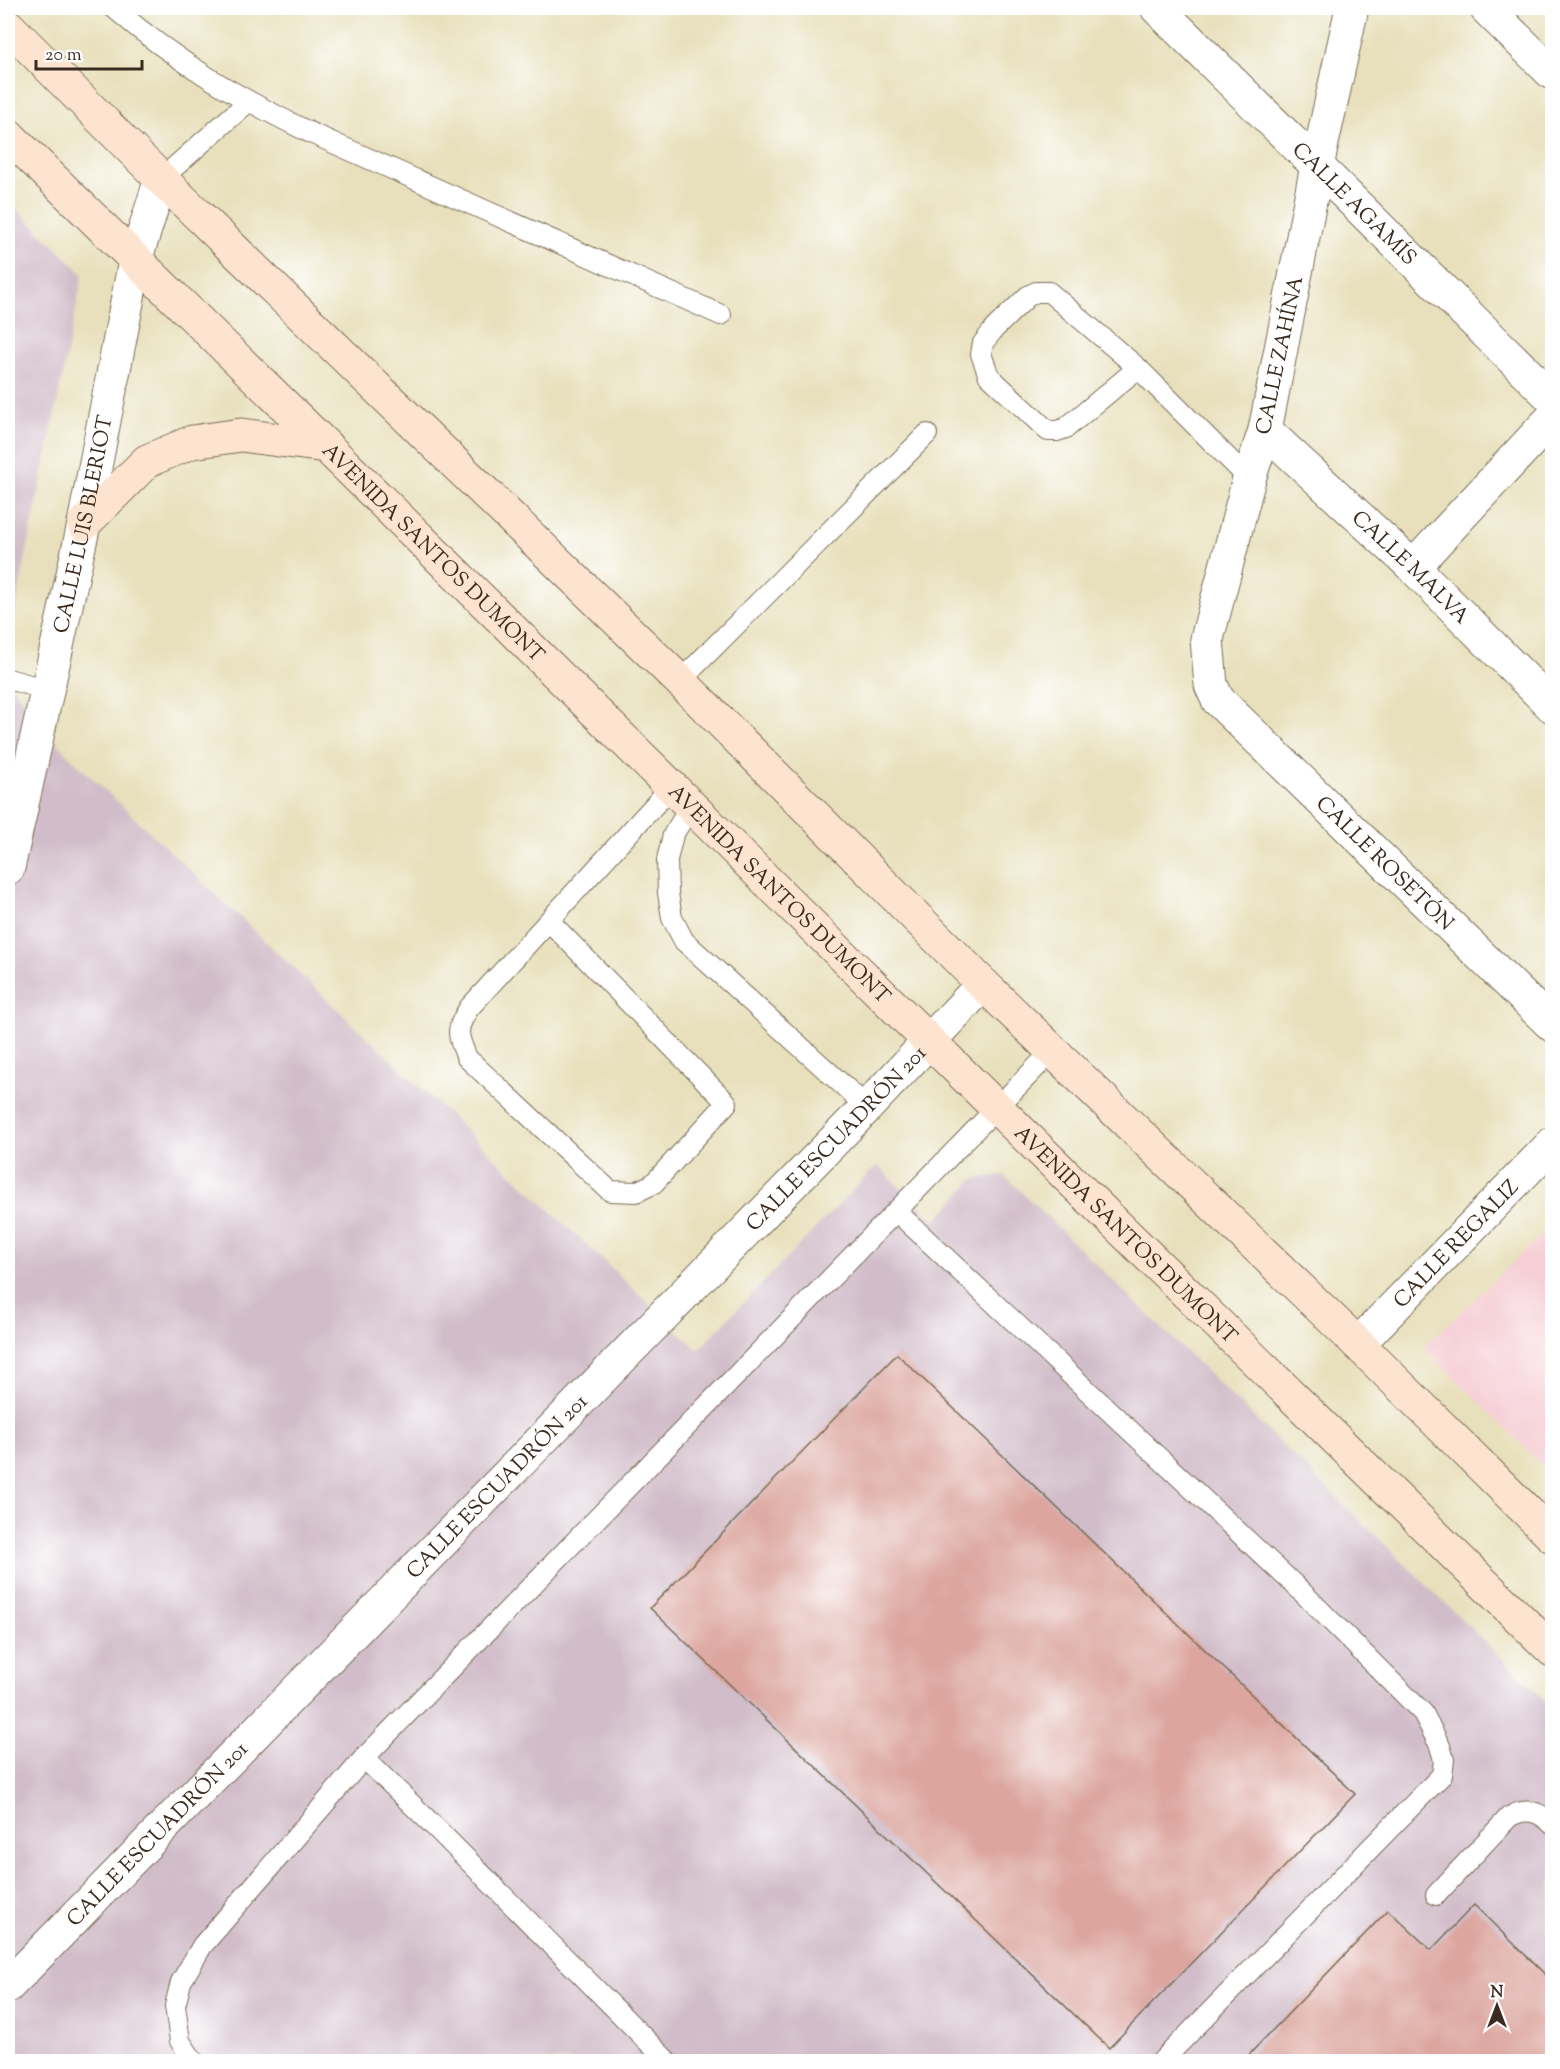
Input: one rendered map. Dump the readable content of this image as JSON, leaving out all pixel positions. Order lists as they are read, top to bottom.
{
  "streets": {
    "main road": ["AVENIDA SANTOS DUMONT"],
    "street": [
      "CALLE AGAMÍS",
      "CALLE ZAHÍNA",
      "CALLE LUIS BLERIOT",
      "CALLE MALVA",
      "CALLE ROSETÓN",
      "CALLE ESCUADRÓN 201",
      "CALLE REGALIZ"
    ]
  },
  "crossings": [
    ["CALLE AGAMÍS", "CALLE ZAHÍNA"],
    ["CALLE ZAHÍNA", "CALLE MALVA"],
    ["CALLE ZAHÍNA", "CALLE ROSETÓN"],
    ["CALLE LUIS BLERIOT", "AVENIDA SANTOS DUMONT"],
    ["AVENIDA SANTOS DUMONT", "CALLE ESCUADRÓN 201"]
  ],
  "scale_bar": "20 m",
  "north": "top"
}
